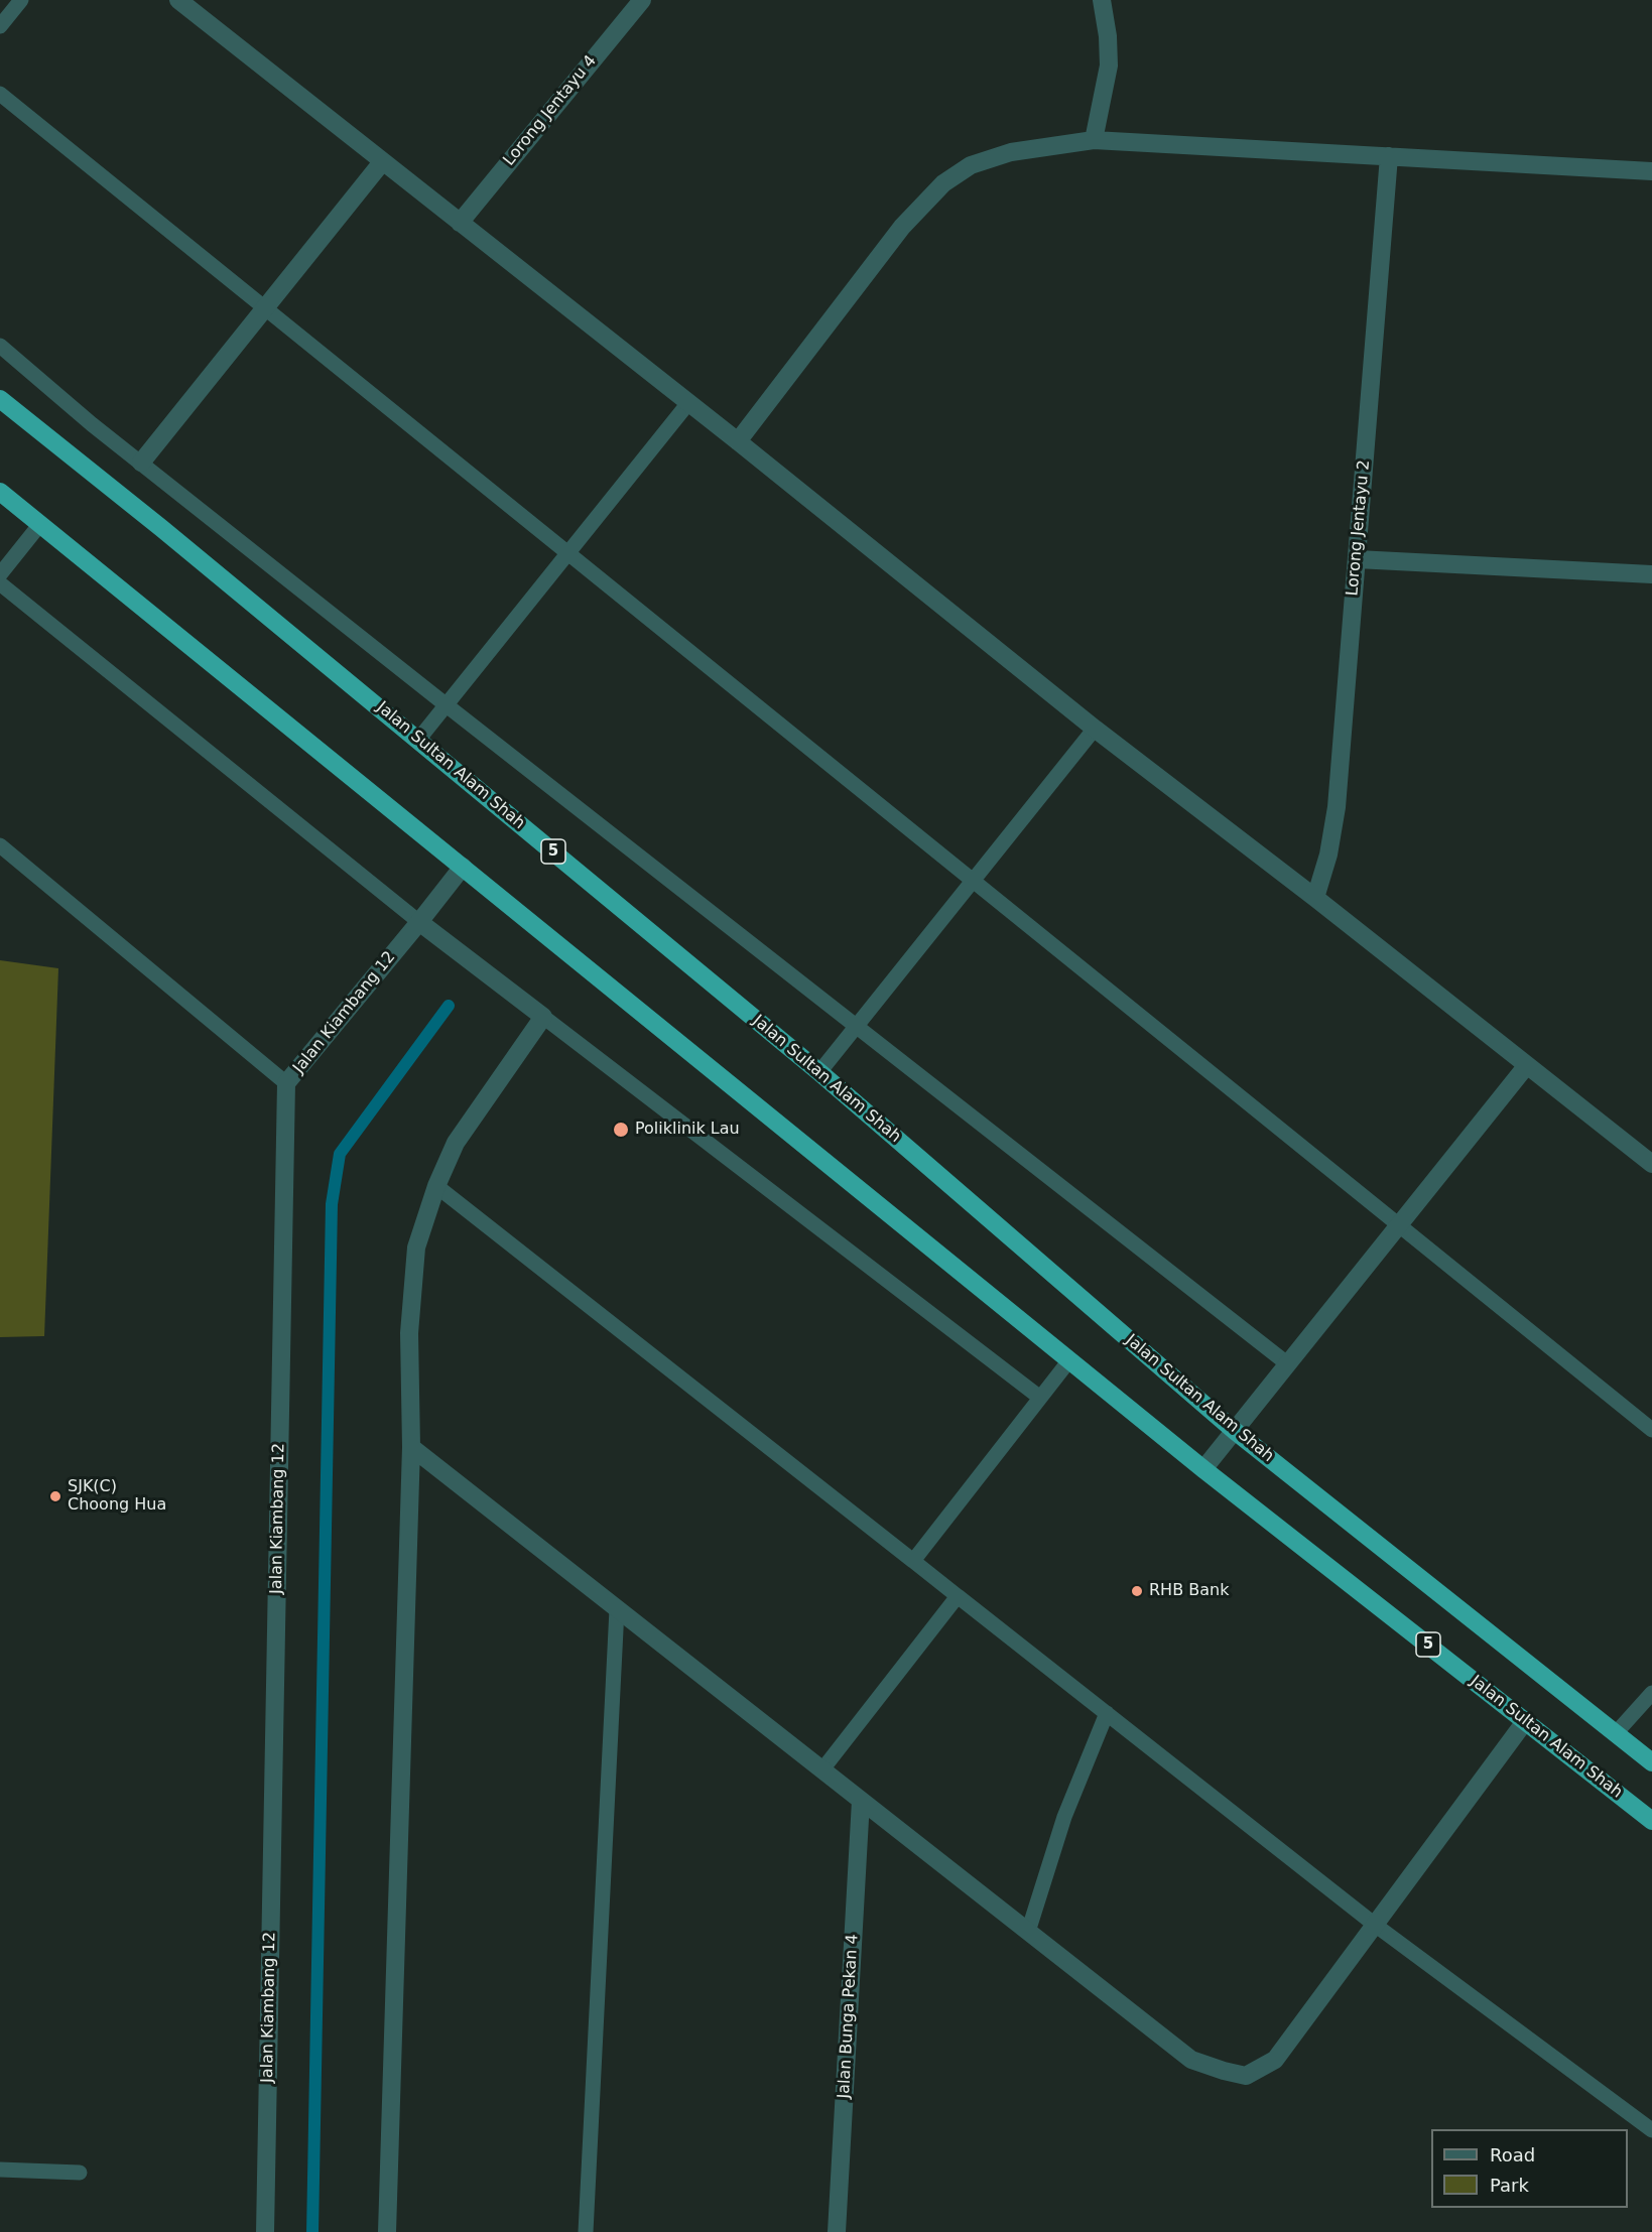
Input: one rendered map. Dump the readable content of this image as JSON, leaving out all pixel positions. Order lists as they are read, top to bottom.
{
  "streets": {
    "highway": ["Jalan Sultan Alam Shah", "5"],
    "street": [
      "Lorong Jentayu 4",
      "Lorong Jentayu 2",
      "Jalan Kiambang 12",
      "Jalan Bunga Pekan 4"
    ]
  },
  "crossings": [
    ["Jalan Sultan Alam Shah", "Jalan Kiambang 12"]
  ],
  "places": ["Poliklinik Lau", "SJK(C) Choong Hua", "RHB Bank"],
  "legend": ["Road", "Park"]
}
